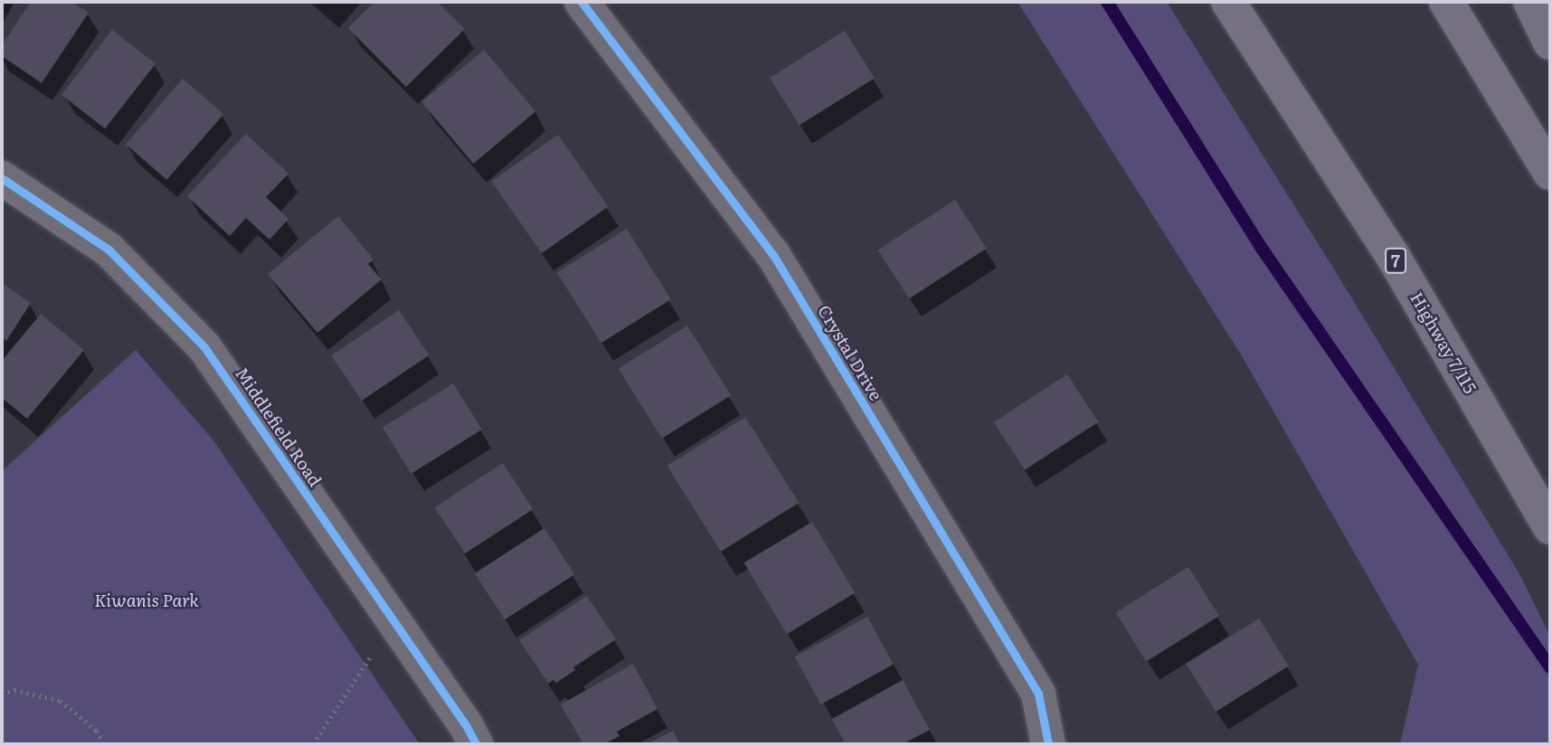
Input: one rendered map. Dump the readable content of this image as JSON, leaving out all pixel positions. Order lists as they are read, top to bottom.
{
  "streets": {
    "highway": ["7", "Highway 7/115"],
    "street": ["Crystal Drive", "Middlefield Road"]
  },
  "parks": ["Kiwanis Park"]
}
